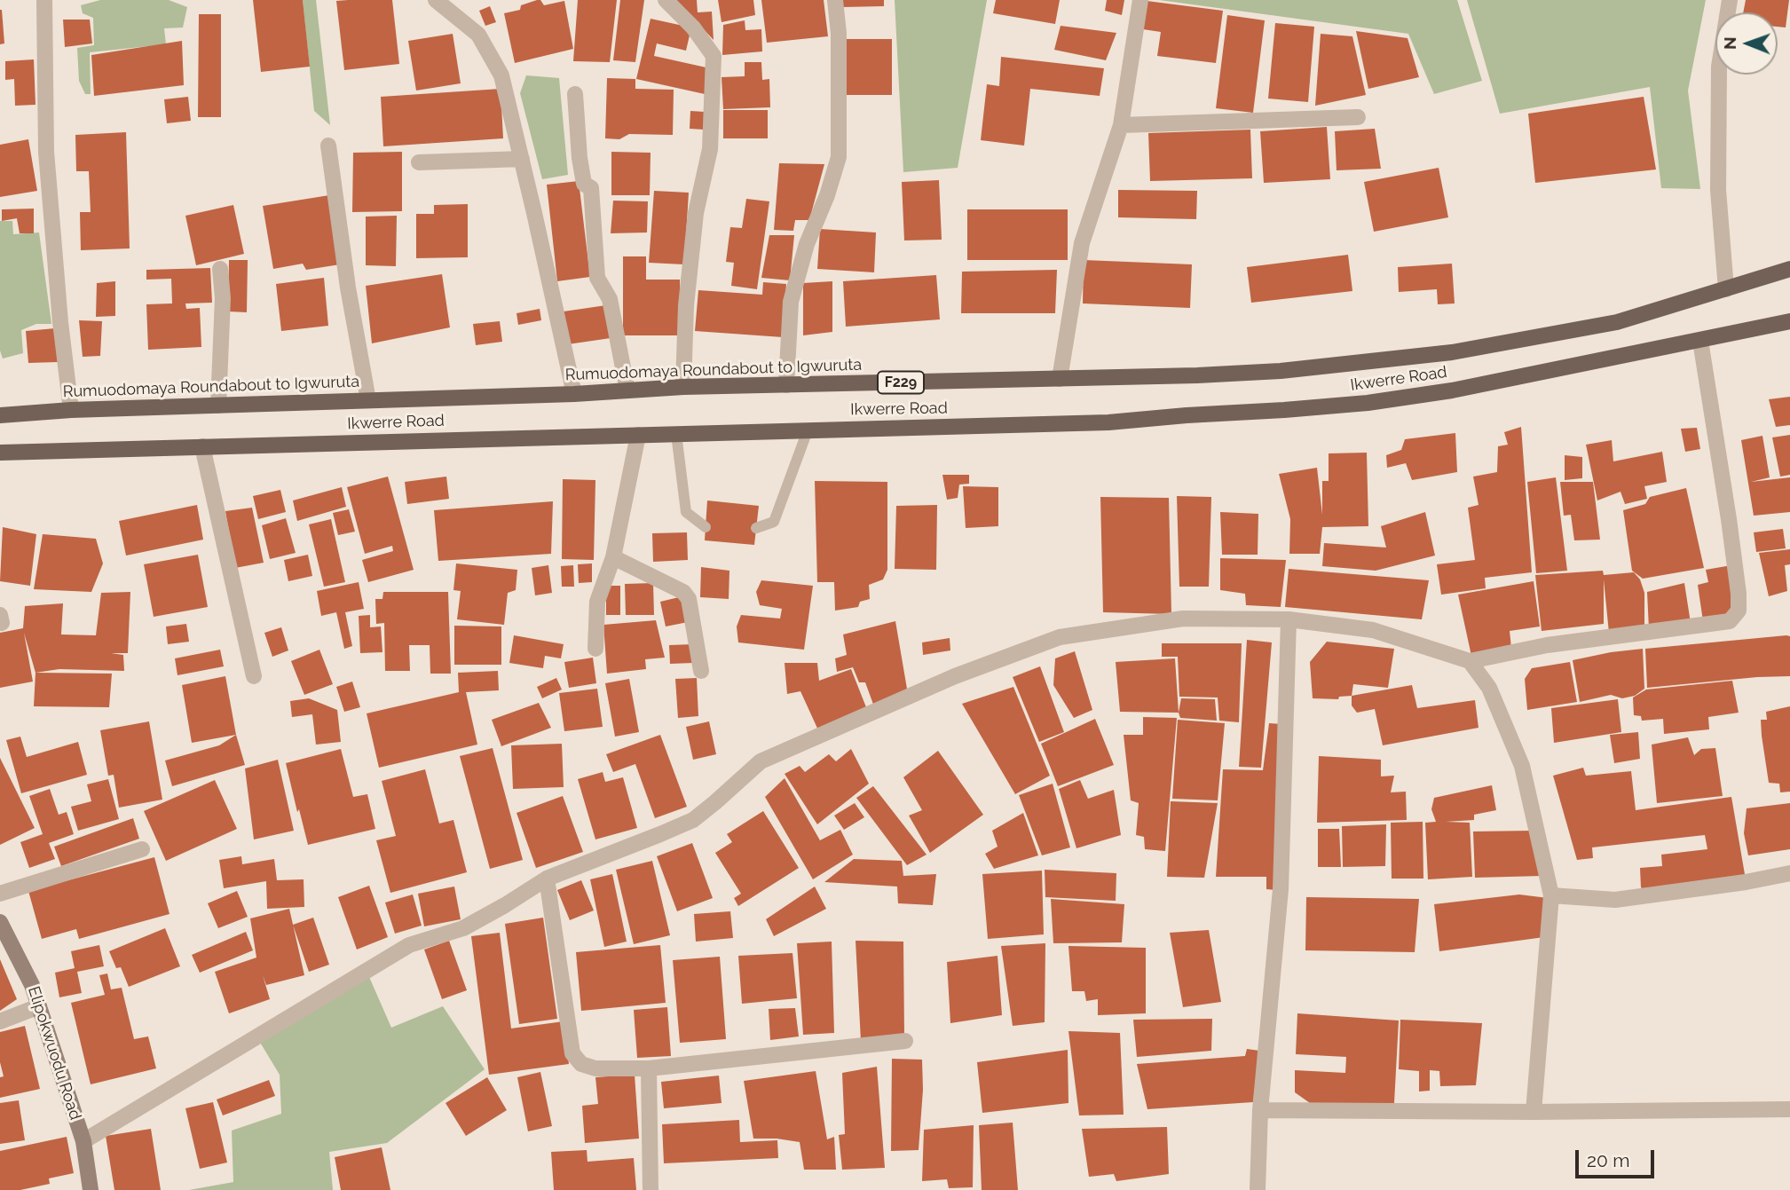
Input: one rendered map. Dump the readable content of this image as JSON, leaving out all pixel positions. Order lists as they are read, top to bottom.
{
  "streets": {
    "main road": ["Rumuodomaya Roundabout to Igwuruta", "Ikwerre Road", "F229"],
    "street": ["Elipokwuodu Road"]
  },
  "scale_bar": "20 m",
  "north": "left"
}
